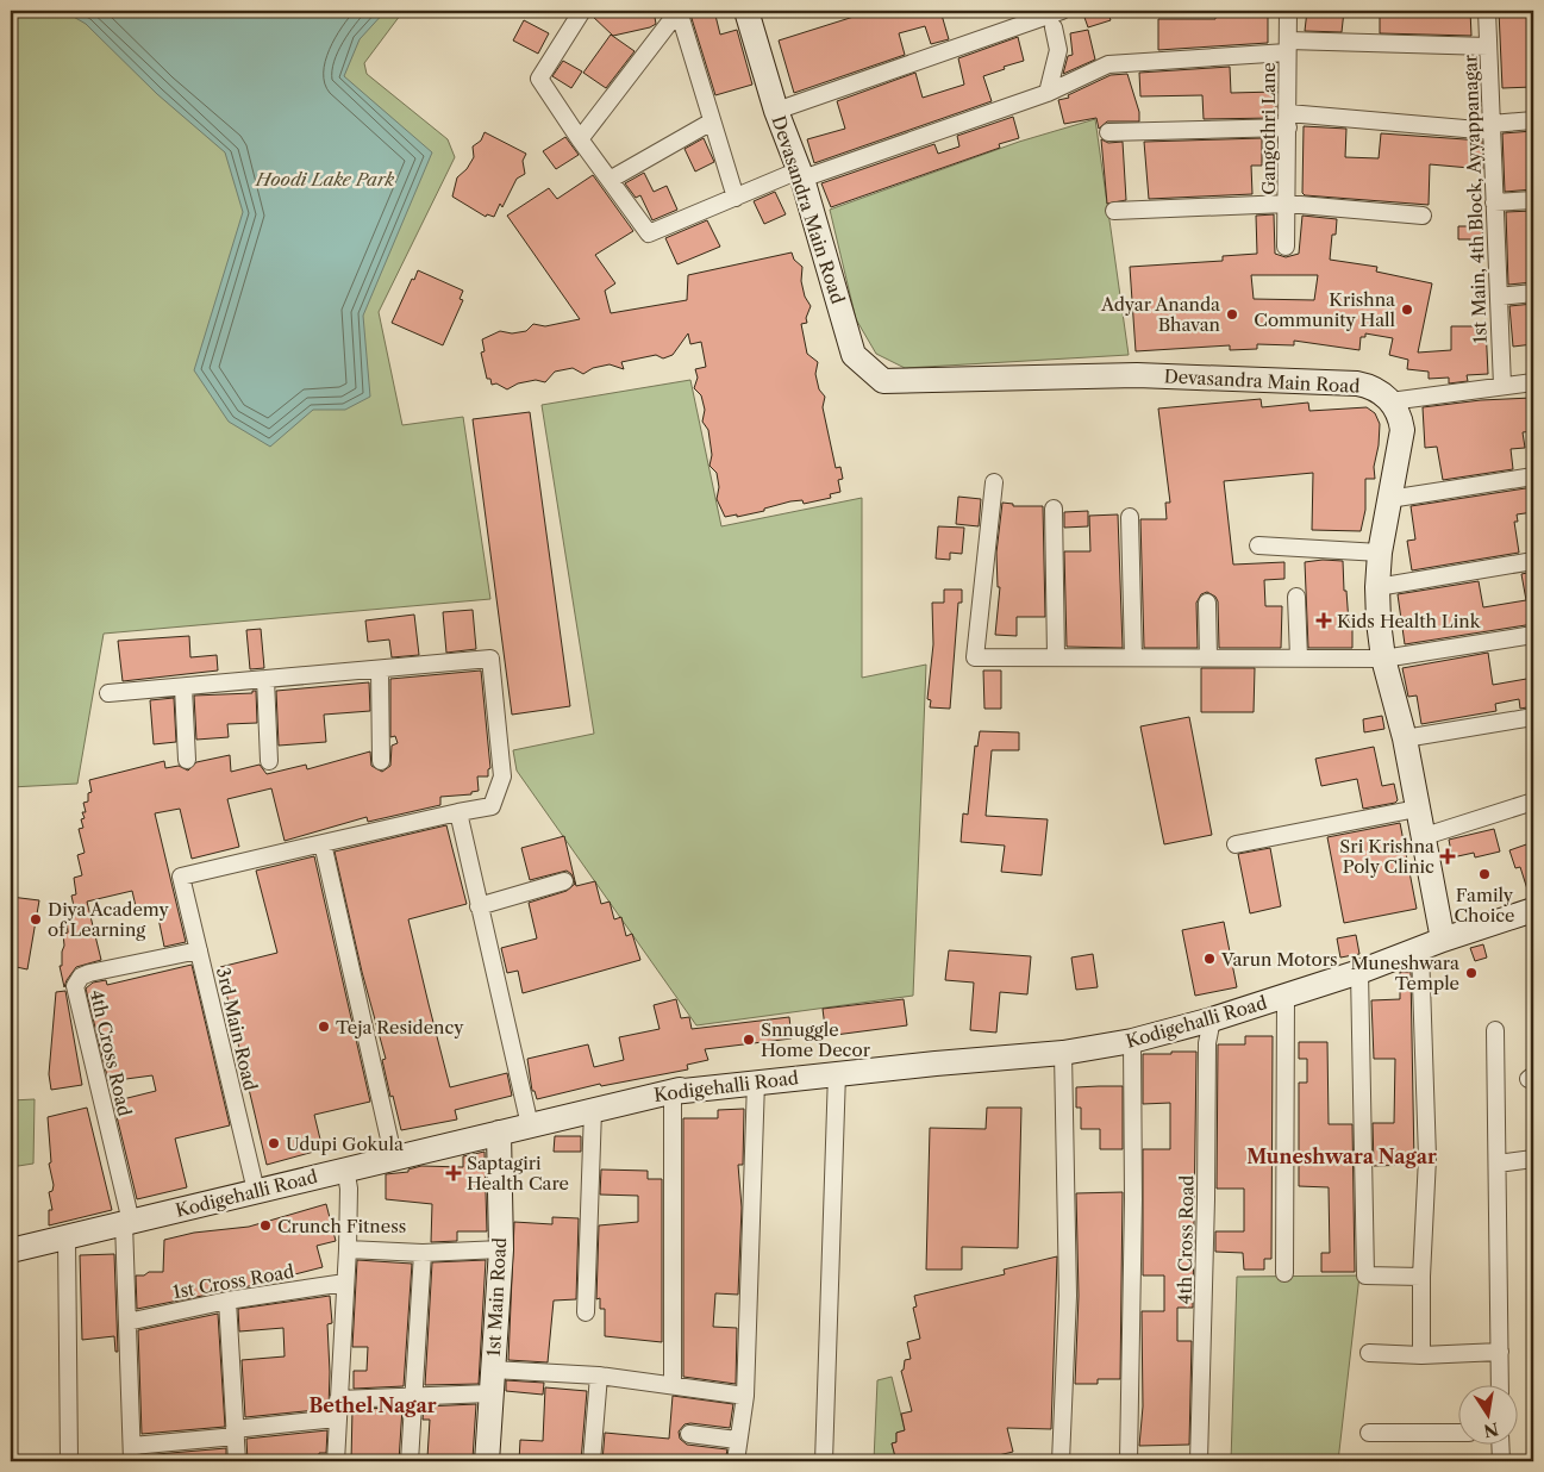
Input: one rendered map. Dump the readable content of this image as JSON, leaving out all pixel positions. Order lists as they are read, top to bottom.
{
  "streets": {
    "street": [
      "Gangothri Lane",
      "1st Main, 4th Block, Ayyappanagar",
      "Devasandra Main Road",
      "Kodigehalli Road",
      "3rd Main Road",
      "4th Cross Road",
      "1st Cross Road",
      "1st Main Road"
    ]
  },
  "crossings": [
    ["Kodigehalli Road", "3rd Main Road"],
    ["Kodigehalli Road", "4th Cross Road"],
    ["Kodigehalli Road", "1st Main Road"],
    ["3rd Main Road", "4th Cross Road"]
  ],
  "districts": ["Muneshwara Nagar", "Bethel Nagar"],
  "parks": ["Hoodi Lake Park"],
  "places": {
    "other": [
      "Krishna Community Hall",
      "Adyar Ananda Bhavan",
      "Family Choice",
      "Diya Academy of Learning",
      "Varun Motors",
      "Muneshwara Temple",
      "Teja Residency",
      "Snnuggle Home Decor",
      "Udupi Gokula",
      "Crunch Fitness"
    ],
    "health": ["Kids Health Link", "Sri Krishna Poly Clinic", "Saptagiri Health Care"]
  },
  "north": "bottom"
}
